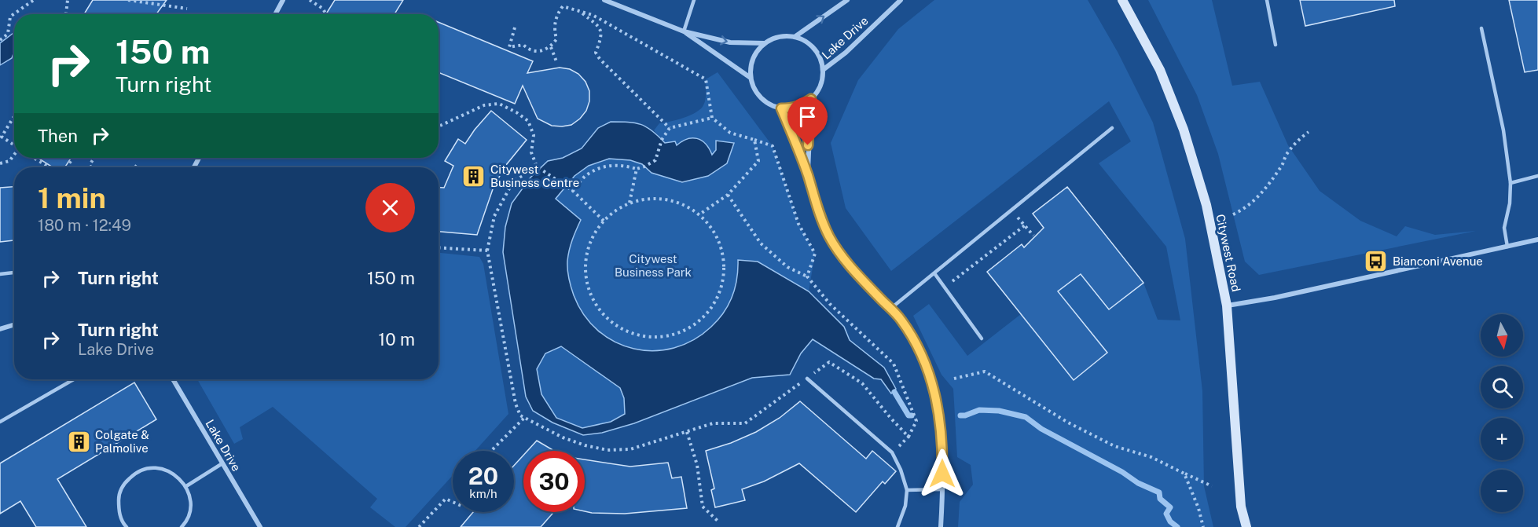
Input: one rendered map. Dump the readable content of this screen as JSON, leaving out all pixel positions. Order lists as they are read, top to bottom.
{
  "streets": {
    "main road": ["Citywest Road"],
    "street": ["Lake Drive"]
  },
  "parks": ["Citywest Business Park"],
  "places": {
    "building": ["Citywest Business Centre", "Colgate & Palmolive"],
    "bus stop": ["Bianconi Avenue"]
  },
  "north": "bottom",
  "page": {
    "turn": ["150 m", "Turn right"],
    "then": "Then",
    "heading": ["1 min", "180 m · 12:49"],
    "list": [
      {
        "name": "Turn right",
        "value": "150 m"
      },
      {
        "name": "Turn right",
        "note": "Lake Drive",
        "value": "10 m"
      }
    ],
    "map_buttons": ["+", "−"],
    "speed": "20 km/h",
    "limit": "30"
  }
}
